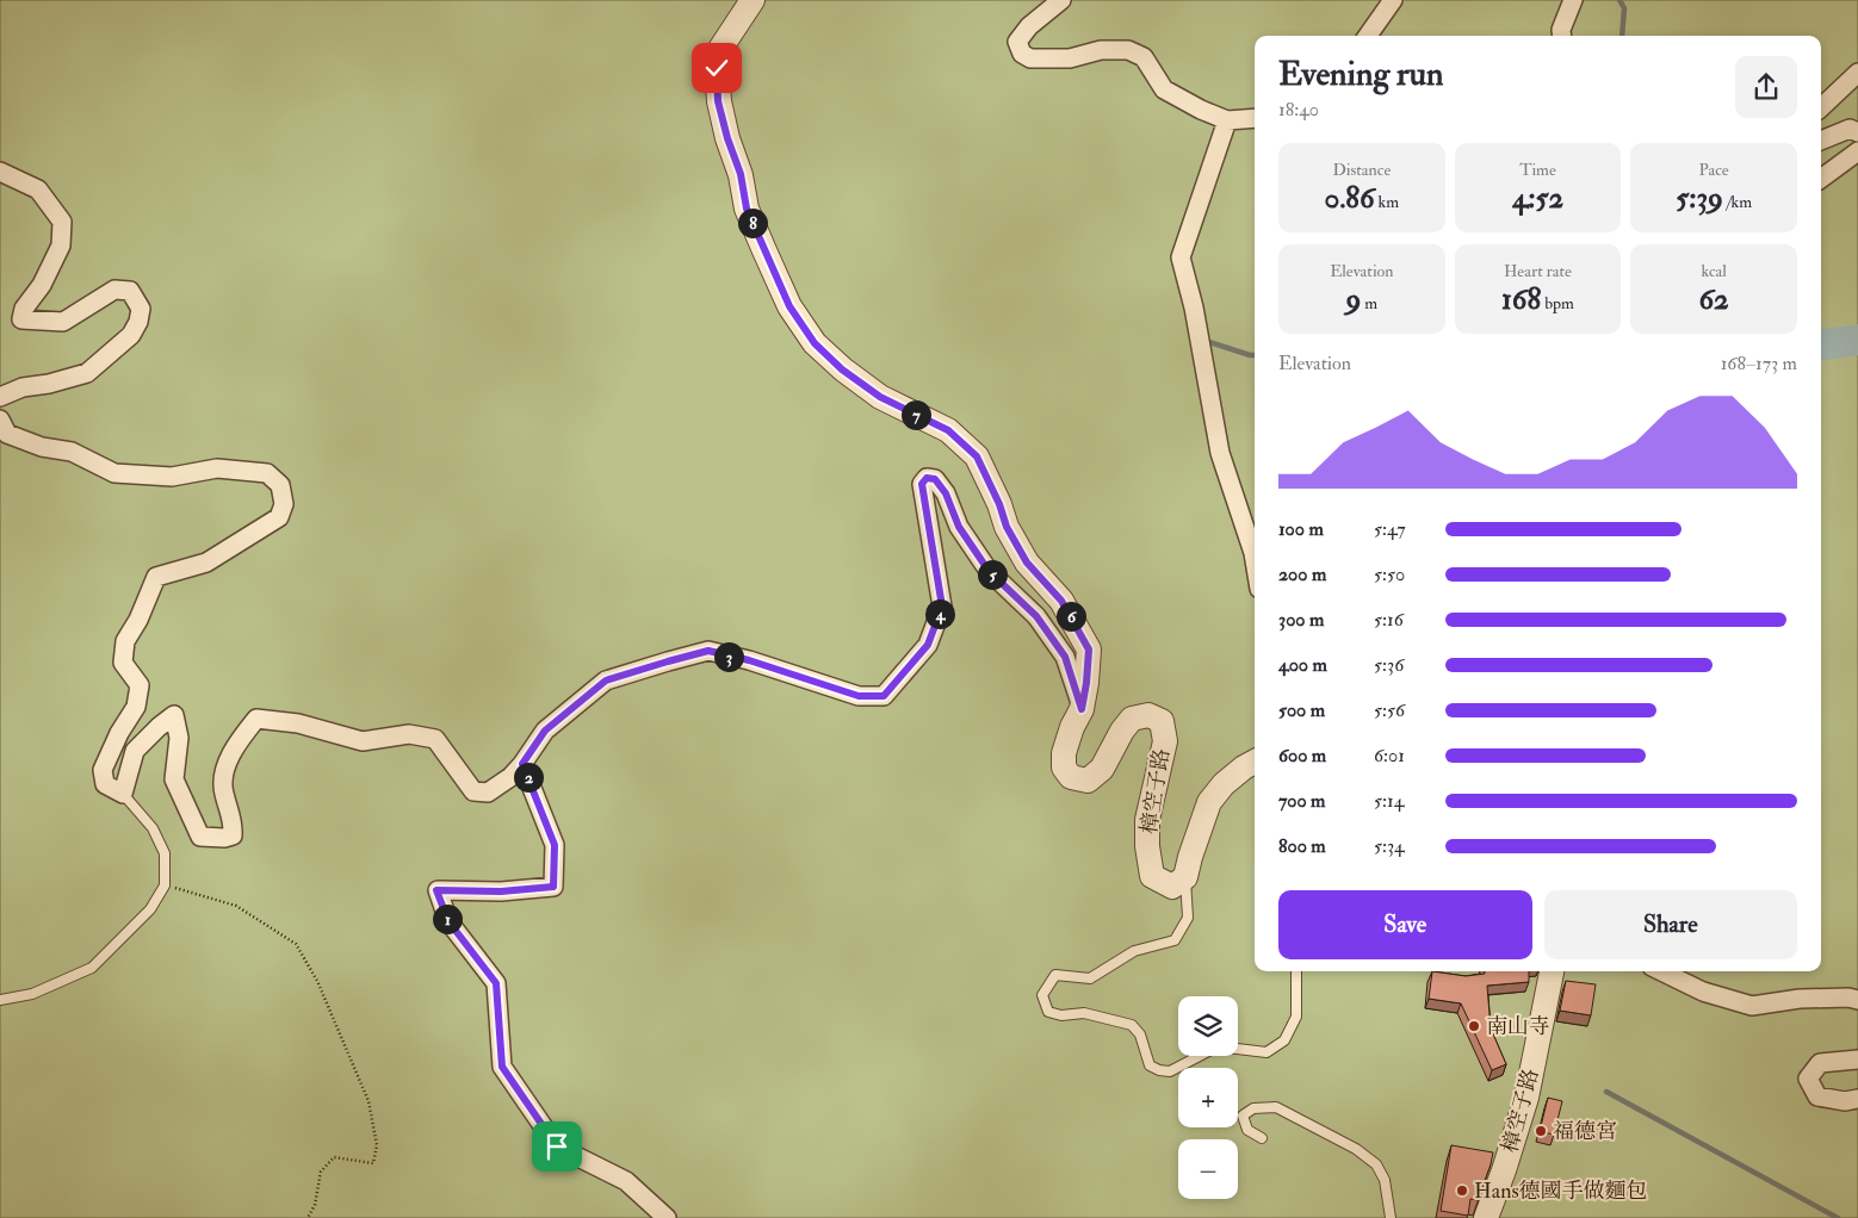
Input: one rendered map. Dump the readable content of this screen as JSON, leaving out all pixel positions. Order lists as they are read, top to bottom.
{
  "streets": {
    "street": ["樟空子路"]
  },
  "places": ["南山寺", "福德宮", "Hans德國手做麵包"],
  "page": {
    "heading": ["Evening run", "18:40"],
    "stats": [
      ["Distance", "0.86 km"],
      ["Time", "4:52"],
      ["Pace", "5:39 /km"],
      ["Elevation", "9 m"],
      ["Heart rate", "168 bpm"],
      ["kcal", "62"]
    ],
    "pins": [
      "8",
      "7",
      "5",
      "4",
      "6",
      "3",
      "2",
      "1"
    ],
    "chart": ["Elevation", "168–173 m"],
    "list": [
      {
        "name": "100 m",
        "note": "5:47"
      },
      {
        "name": "200 m",
        "note": "5:50"
      },
      {
        "name": "300 m",
        "note": "5:16"
      },
      {
        "name": "400 m",
        "note": "5:36"
      },
      {
        "name": "500 m",
        "note": "5:56"
      },
      {
        "name": "600 m",
        "note": "6:01"
      },
      {
        "name": "700 m",
        "note": "5:14"
      },
      {
        "name": "800 m",
        "note": "5:34"
      }
    ],
    "buttons": ["Save", "Share"],
    "map_buttons": ["+", "−"]
  }
}
